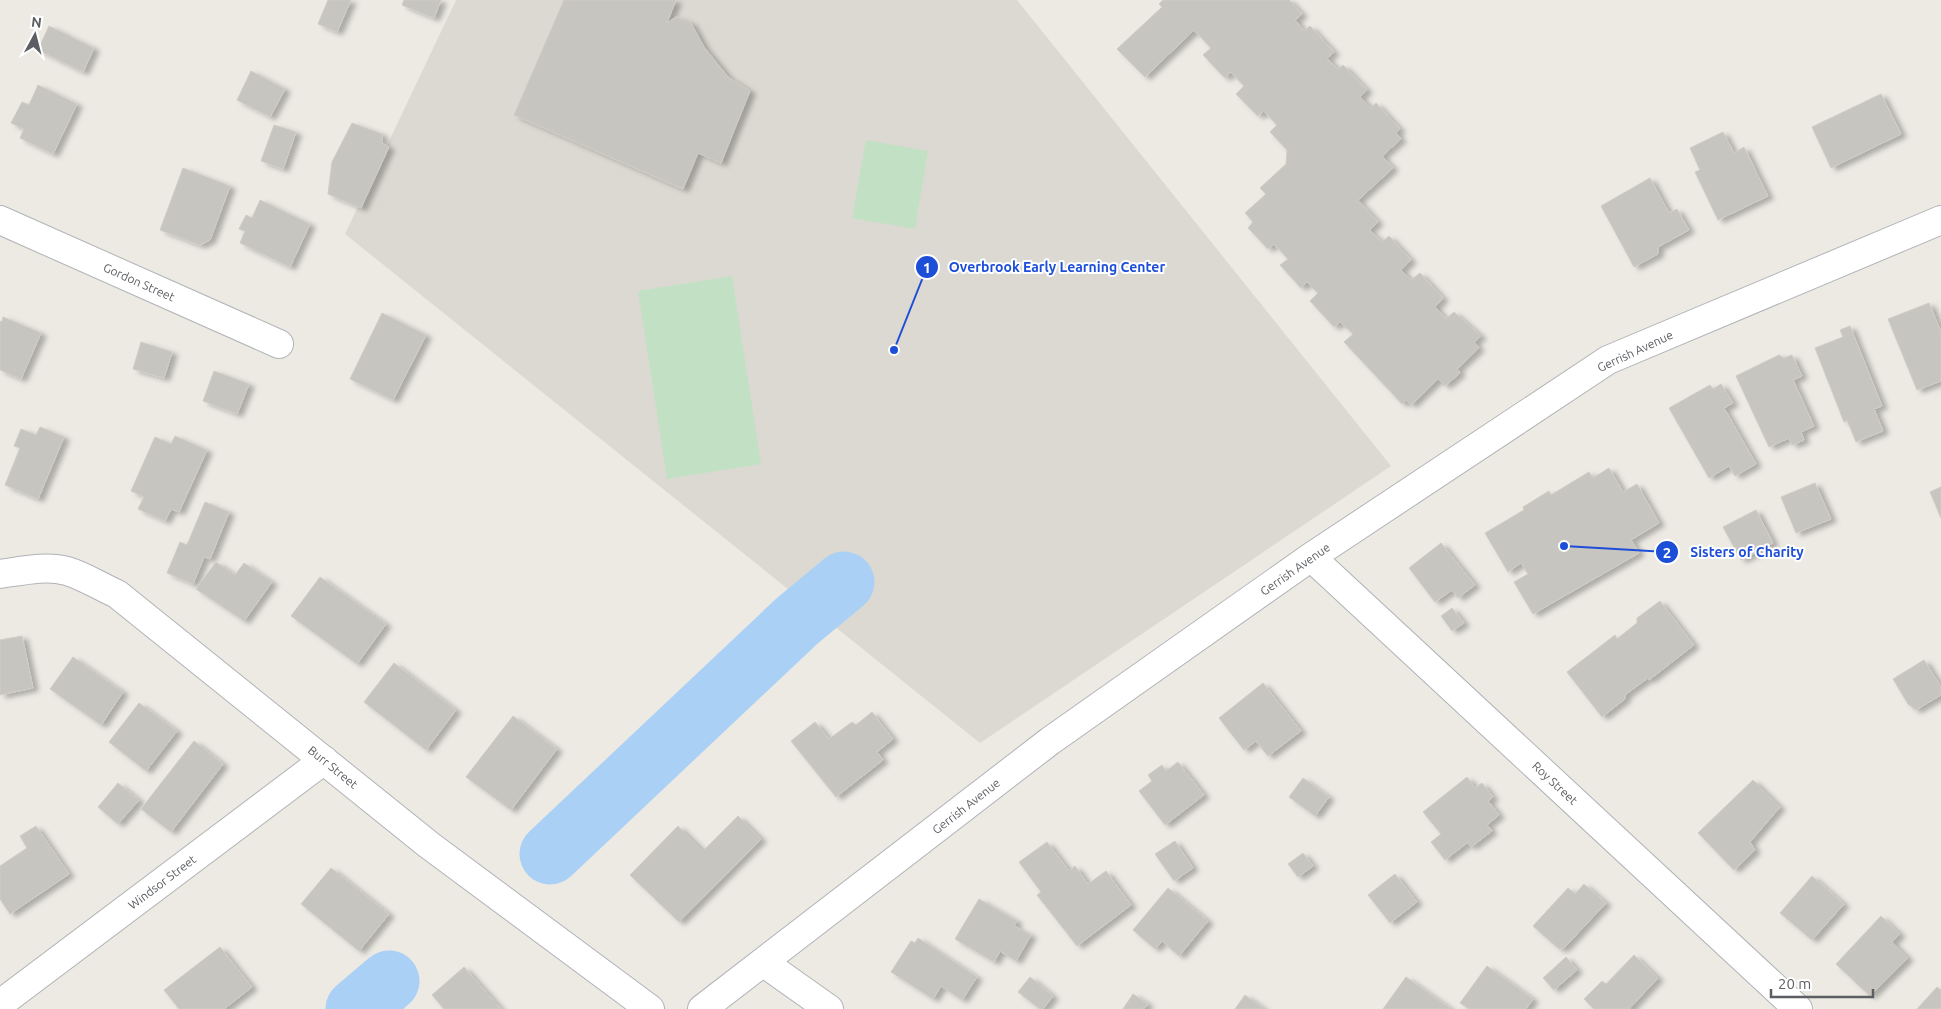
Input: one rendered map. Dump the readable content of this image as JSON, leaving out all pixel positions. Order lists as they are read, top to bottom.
{
  "streets": {
    "street": [
      "Gordon Street",
      "Gerrish Avenue",
      "Burr Street",
      "Roy Street",
      "Windsor Street"
    ]
  },
  "crossings": [
    ["Gerrish Avenue", "Roy Street"],
    ["Burr Street", "Windsor Street"]
  ],
  "places": ["Overbrook Early Learning Center", "Sisters of Charity"],
  "scale_bar": "20 m",
  "north": "top"
}
